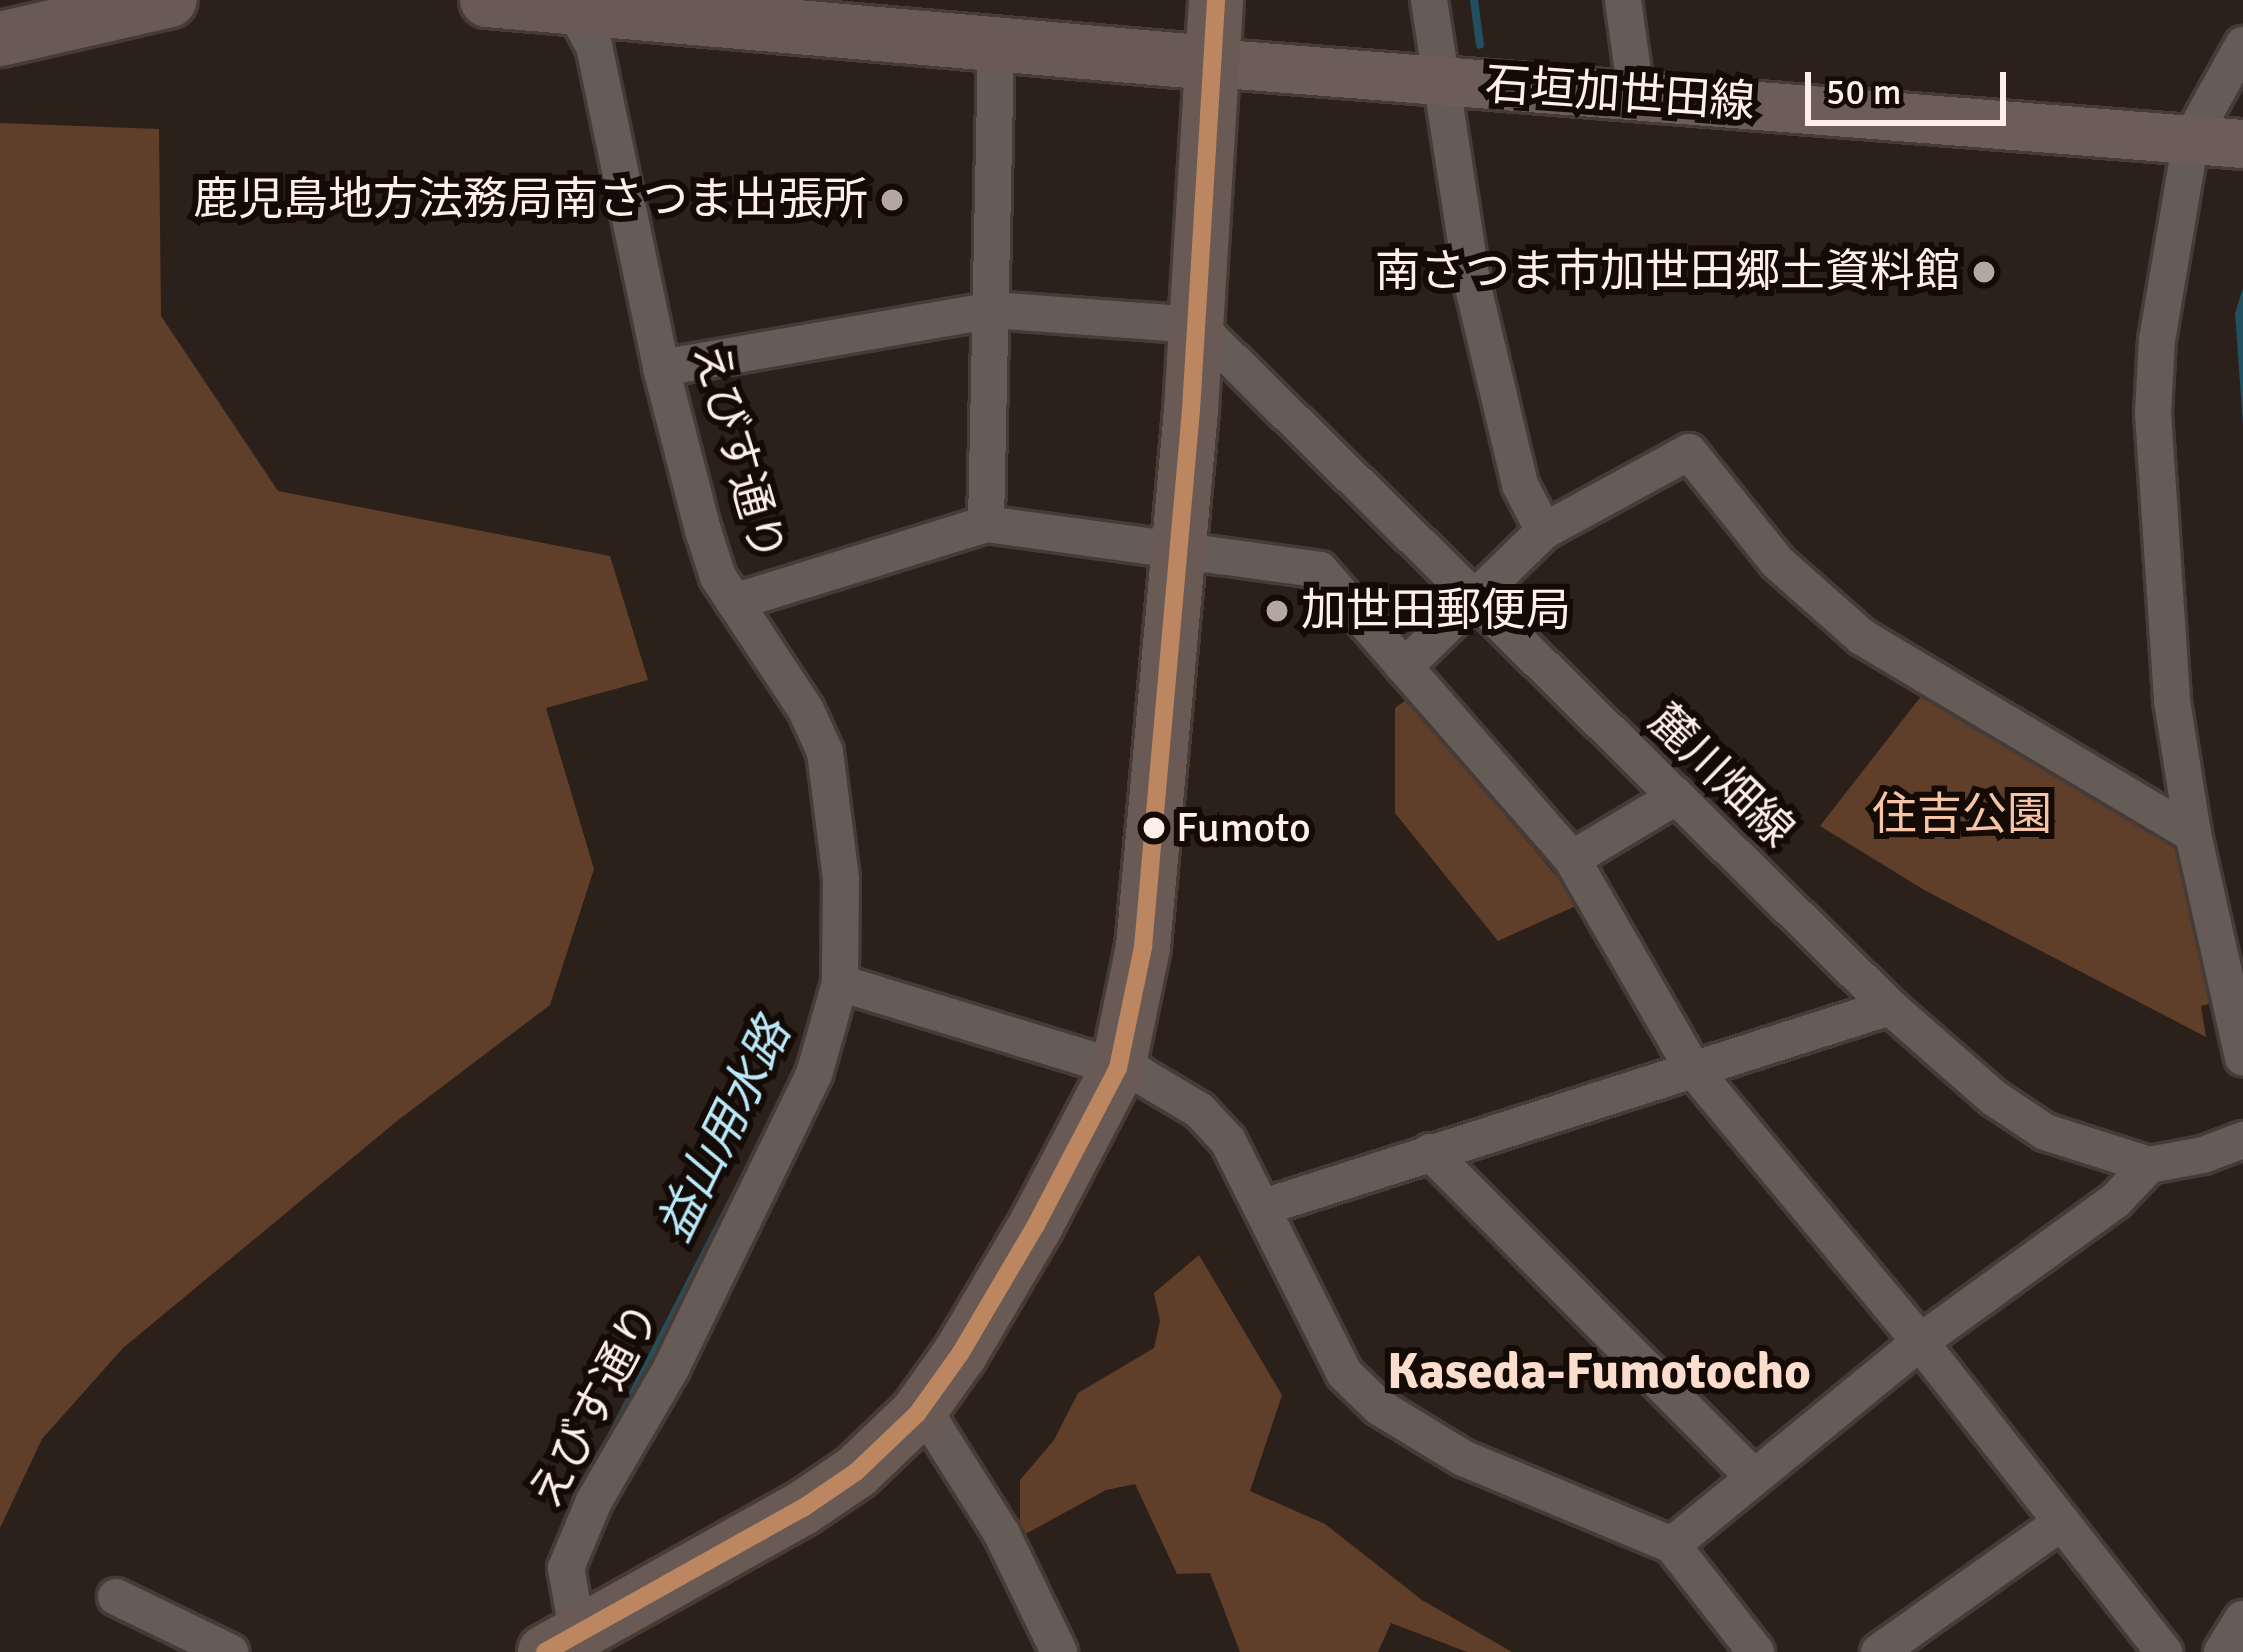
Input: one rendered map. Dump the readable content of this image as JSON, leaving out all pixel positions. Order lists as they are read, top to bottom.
{
  "streets": {
    "main road": ["石垣加世田線"],
    "street": ["えびす通り", "麓川畑線"]
  },
  "districts": ["Kaseda-Fumotocho"],
  "water": ["益山用水路"],
  "parks": ["住吉公園"],
  "places": [
    "鹿児島地方法務局南さつま出張所",
    "南さつま市加世田郷土資料館",
    "加世田郵便局",
    "Fumoto"
  ],
  "scale_bar": "50 m"
}
